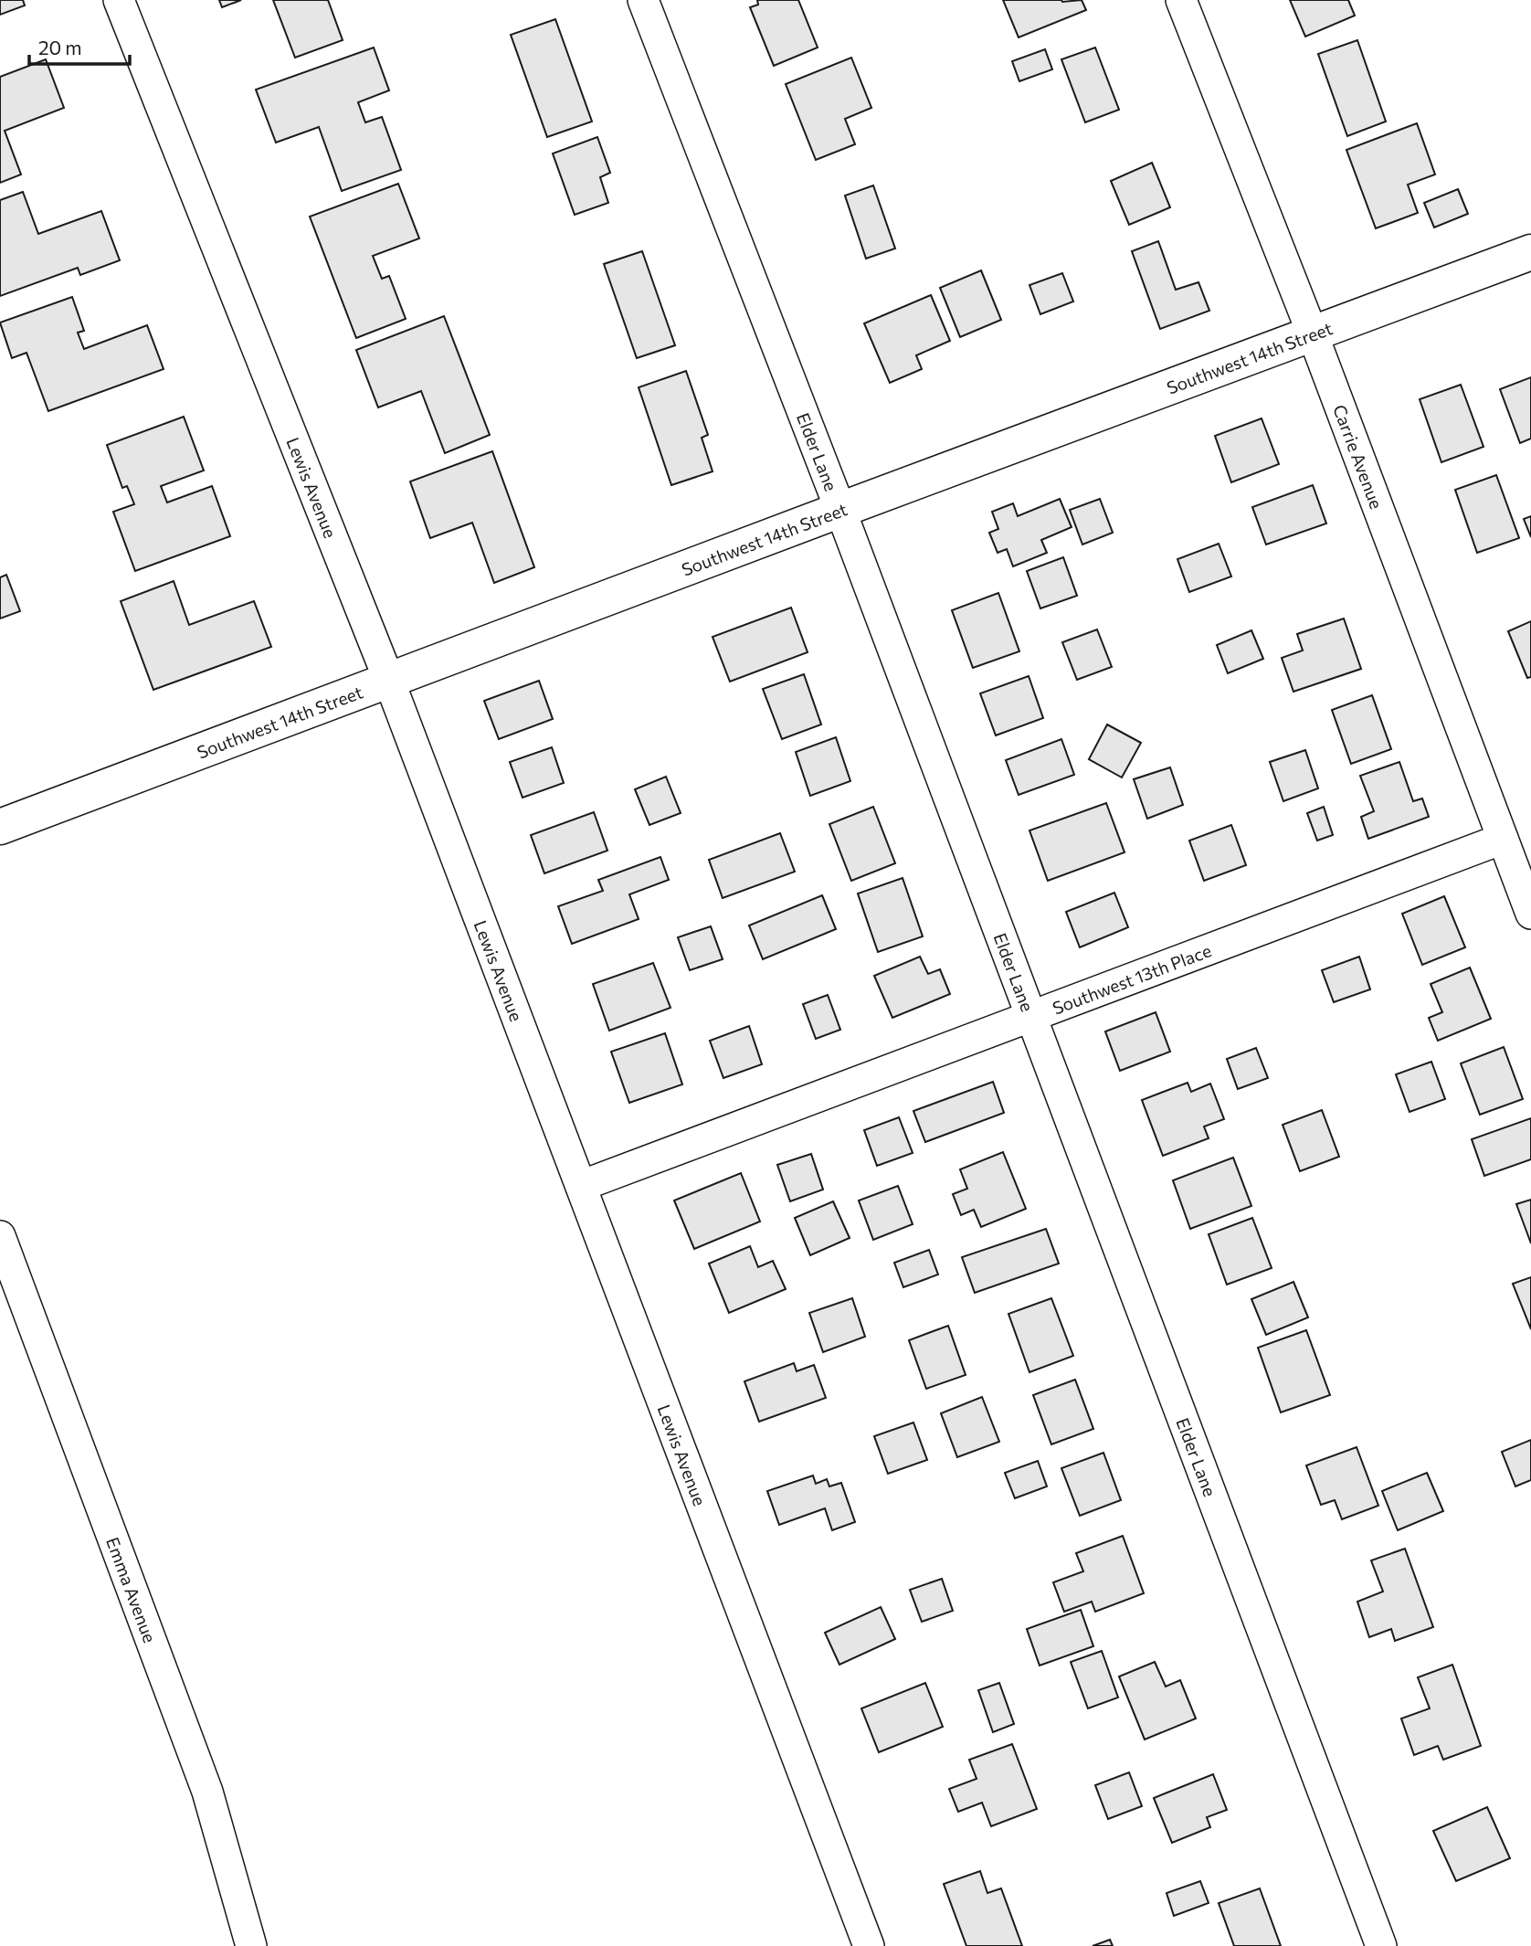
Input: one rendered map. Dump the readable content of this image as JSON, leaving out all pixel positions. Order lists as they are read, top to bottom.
{
  "streets": {
    "street": [
      "Southwest 14th Street",
      "Elder Lane",
      "Carrie Avenue",
      "Lewis Avenue",
      "Southwest 13th Place",
      "Emma Avenue"
    ]
  },
  "crossings": [
    ["Southwest 14th Street", "Elder Lane"],
    ["Southwest 14th Street", "Carrie Avenue"],
    ["Southwest 14th Street", "Lewis Avenue"],
    ["Elder Lane", "Southwest 13th Place"],
    ["Carrie Avenue", "Southwest 13th Place"],
    ["Lewis Avenue", "Southwest 13th Place"]
  ],
  "scale_bar": "20 m"
}
